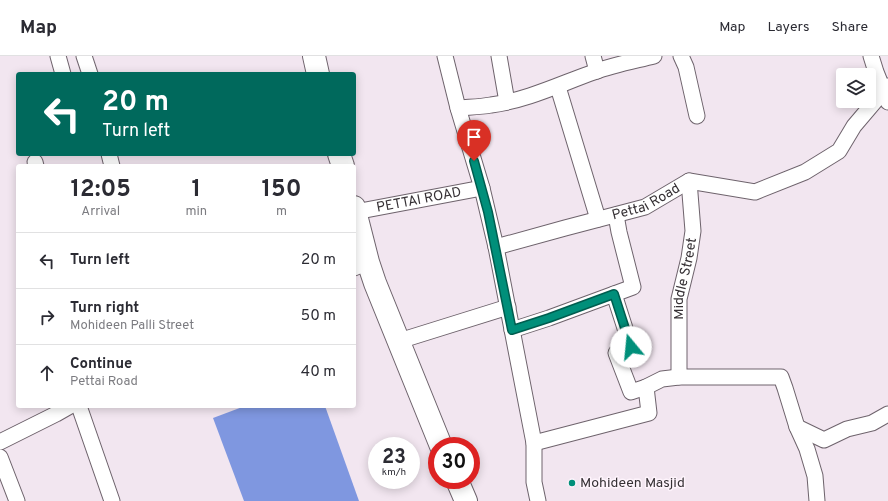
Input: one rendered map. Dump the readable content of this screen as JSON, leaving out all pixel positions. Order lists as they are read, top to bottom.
{
  "streets": {
    "street": ["PETTAI ROAD", "Pettai Road", "Middle Street"]
  },
  "crossings": [
    ["PETTAI ROAD", "Pettai Road"],
    ["Pettai Road", "Middle Street"]
  ],
  "places": ["Mohideen Masjid"],
  "page": {
    "header": "Map",
    "nav": ["Map", "Layers", "Share"],
    "turn": ["20 m", "Turn left"],
    "eta": [
      "12:05",
      "Arrival",
      "1",
      "min",
      "150",
      "m"
    ],
    "list": [
      {
        "name": "Turn left",
        "value": "20 m"
      },
      {
        "name": "Turn right",
        "note": "Mohideen Palli Street",
        "value": "50 m"
      },
      {
        "name": "Continue",
        "note": "Pettai Road",
        "value": "40 m"
      }
    ],
    "speed": "23 km/h",
    "limit": "30"
  }
}
